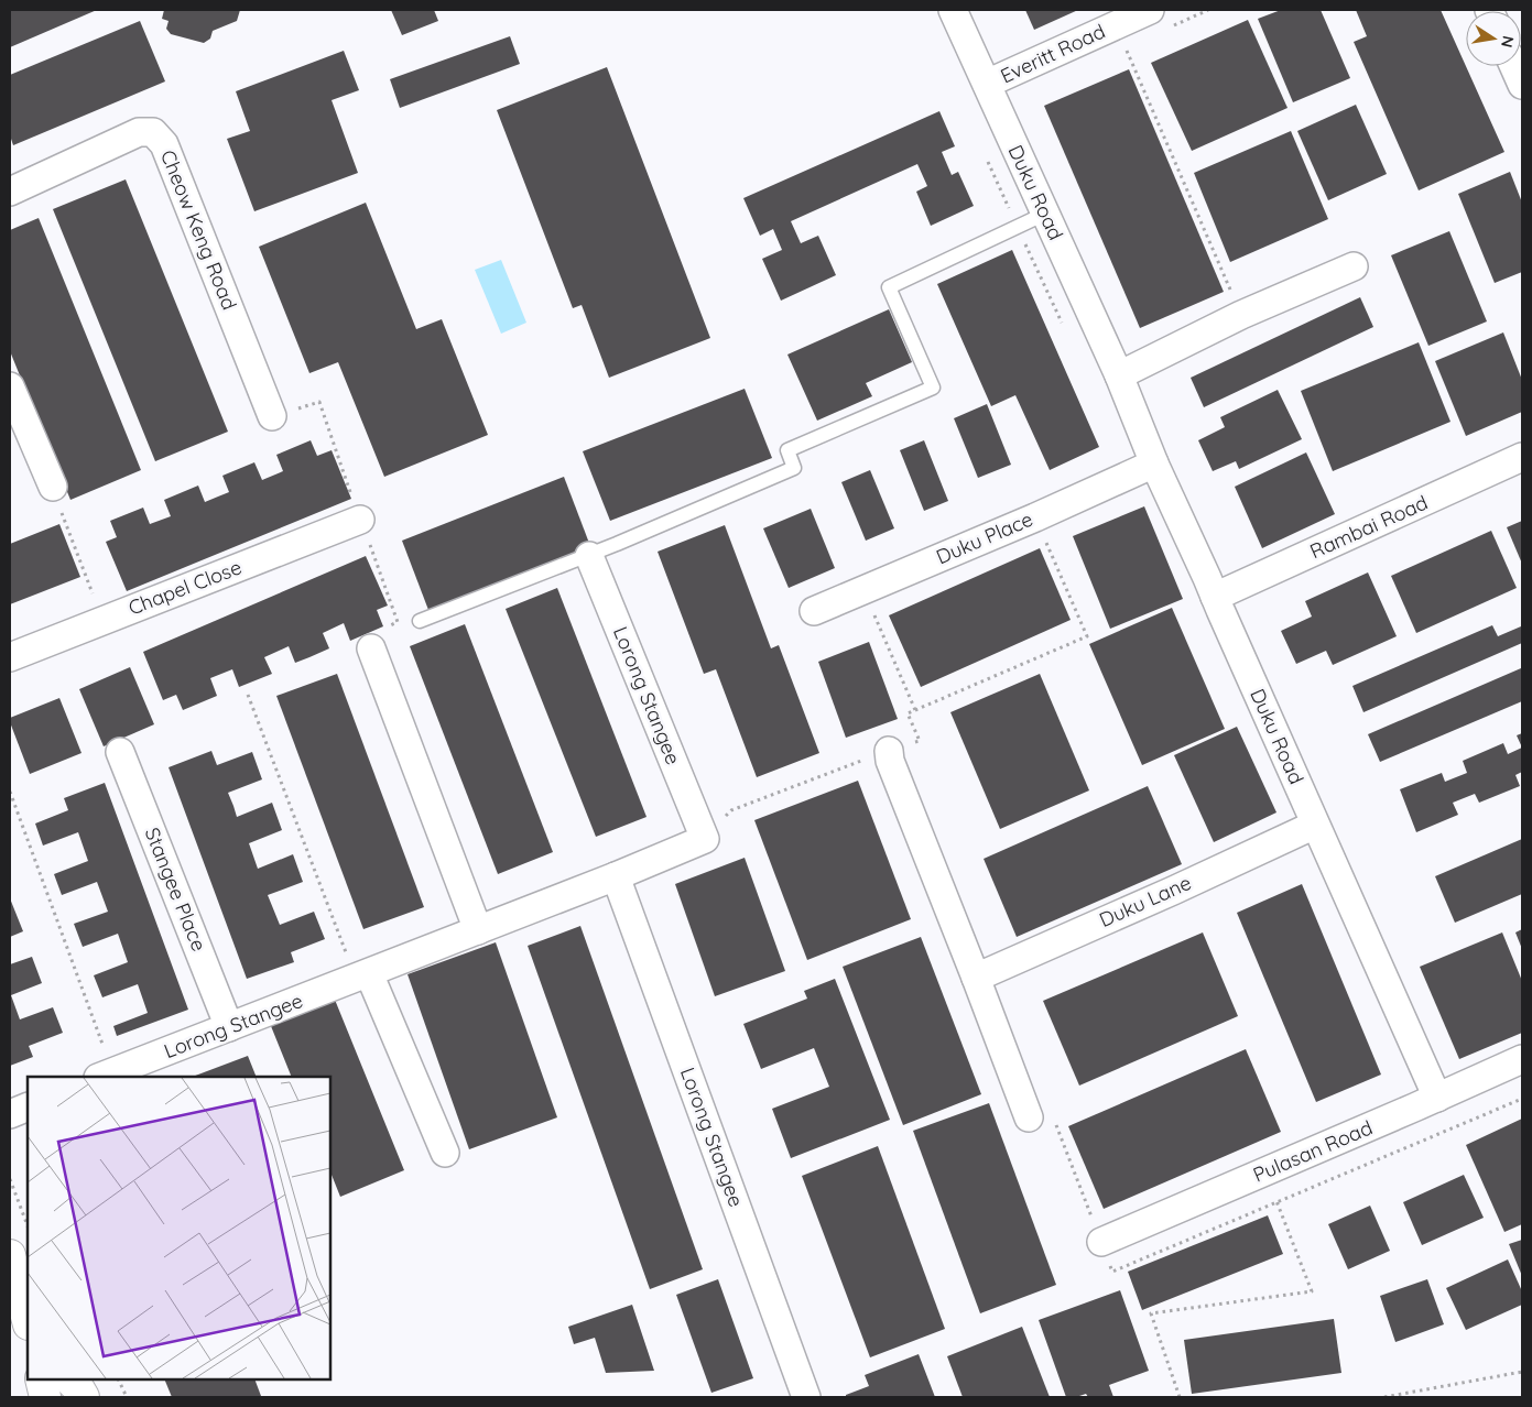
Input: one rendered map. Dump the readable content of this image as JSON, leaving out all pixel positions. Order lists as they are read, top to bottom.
{
  "streets": {
    "street": [
      "Everitt Road",
      "Duku Road",
      "Cheow Keng Road",
      "Rambai Road",
      "Duku Place",
      "Chapel Close",
      "Lorong Stangee",
      "Stangee Place",
      "Duku Lane",
      "Pulasan Road"
    ]
  },
  "crossings": [
    ["Everitt Road", "Duku Road"],
    ["Duku Road", "Rambai Road"],
    ["Duku Road", "Duku Place"],
    ["Duku Road", "Duku Lane"],
    ["Duku Road", "Pulasan Road"],
    ["Lorong Stangee", "Stangee Place"]
  ],
  "north": "right"
}
